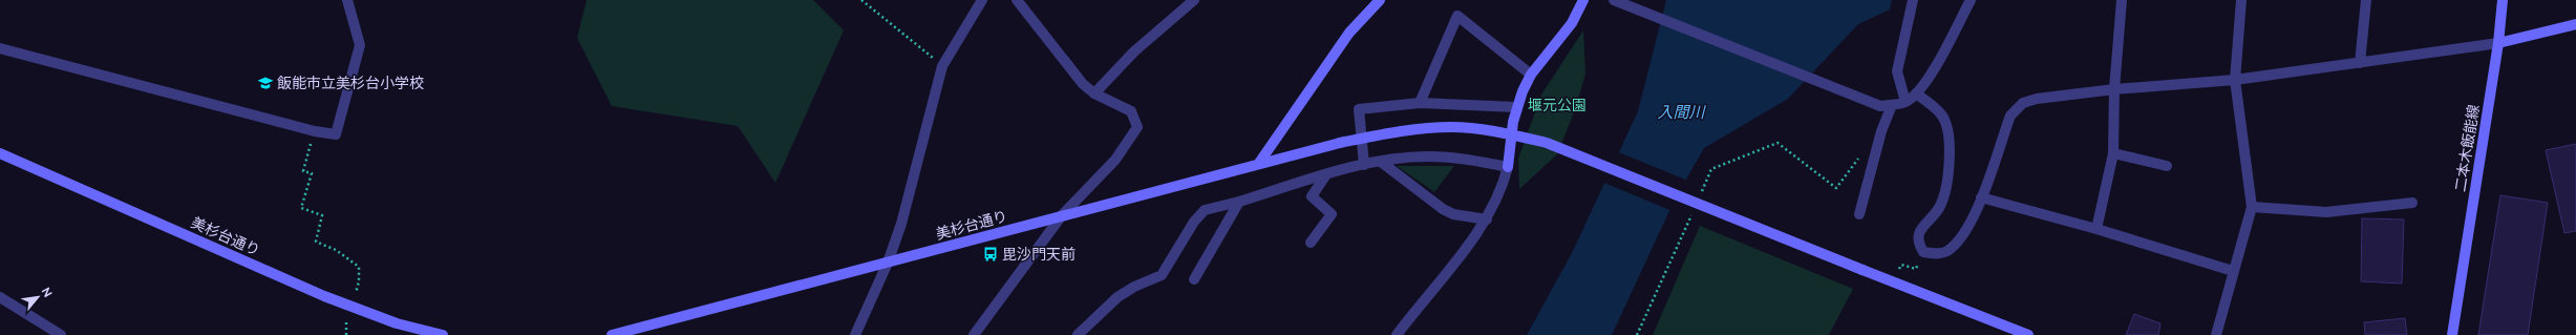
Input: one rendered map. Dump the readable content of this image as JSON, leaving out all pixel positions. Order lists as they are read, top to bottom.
{
  "streets": {
    "street": ["二本木飯能線", "美杉台通り"]
  },
  "water": ["入間川"],
  "parks": ["堰元公園"],
  "places": {
    "school or university": ["飯能市立美杉台小学校"],
    "bus stop": ["毘沙門天前"]
  },
  "north": "top right"
}
